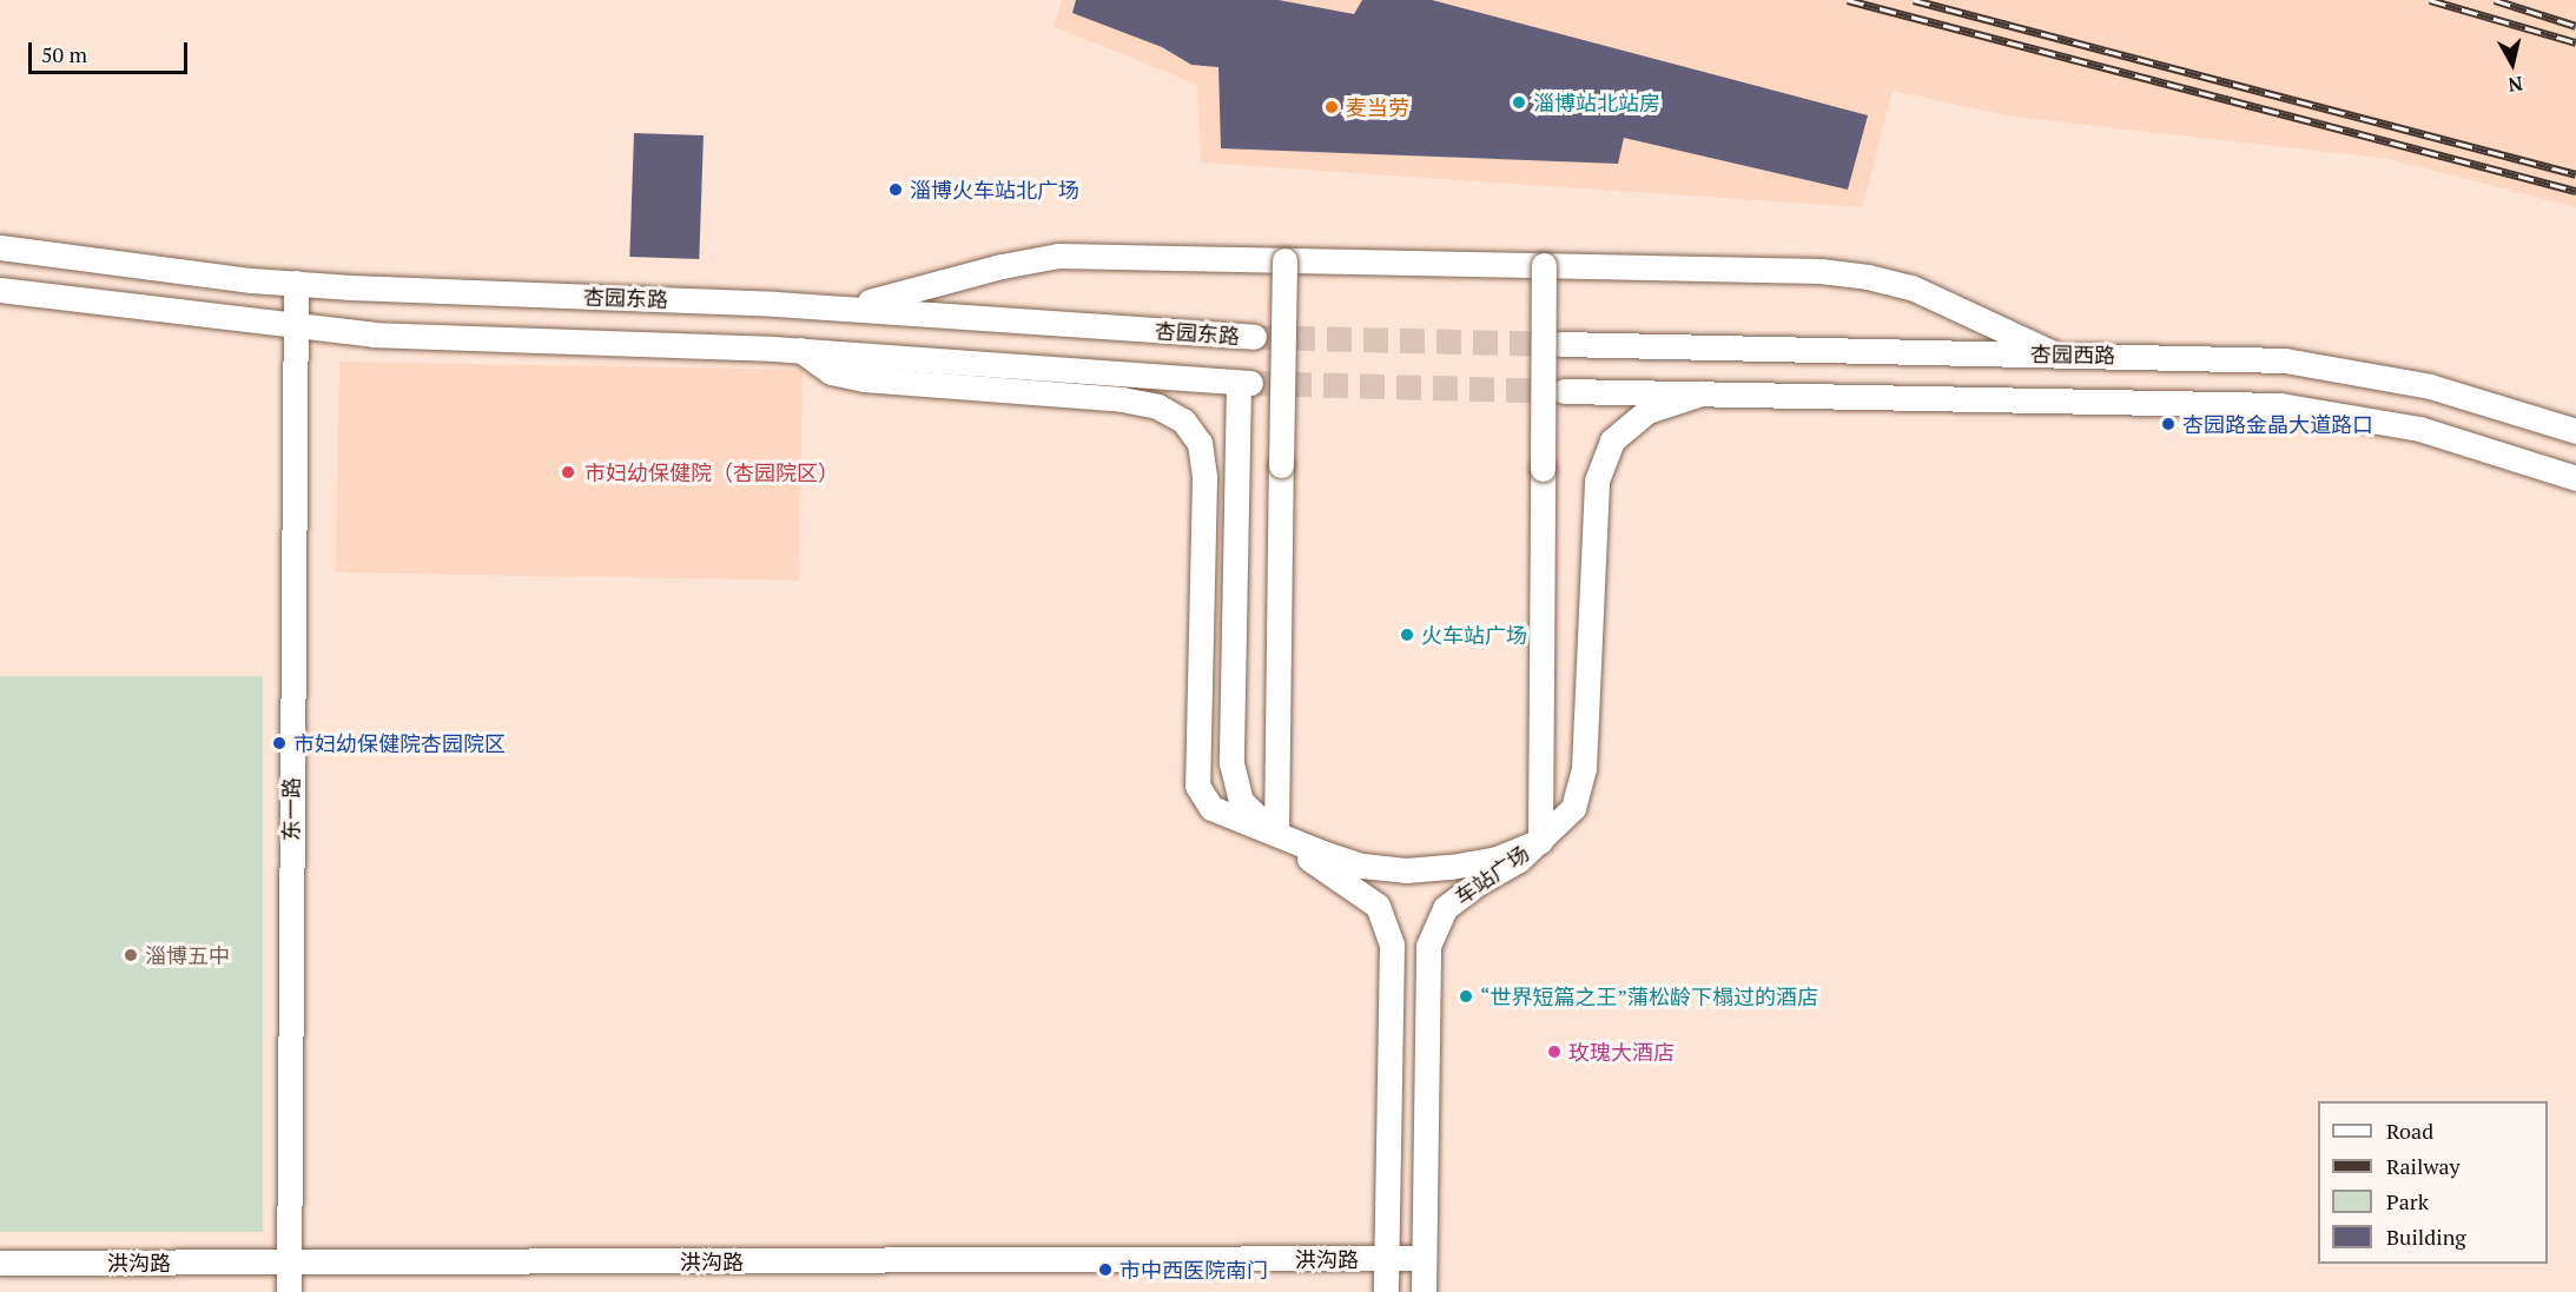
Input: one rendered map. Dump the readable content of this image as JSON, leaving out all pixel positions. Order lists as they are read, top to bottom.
{
  "streets": {
    "main road": [
      "杏园东路",
      "杏园西路",
      "东一路",
      "车站广场",
      "洪沟路"
    ]
  },
  "crossings": [
    ["杏园东路", "东一路"],
    ["东一路", "洪沟路"],
    ["车站广场", "洪沟路"]
  ],
  "places": [
    "淄博站北站房",
    "麦当劳",
    "淄博火车站北广场",
    "杏园路金晶大道路口",
    "市妇幼保健院（杏园院区）",
    "火车站广场",
    "市妇幼保健院杏园院区",
    "淄博五中",
    "“世界短篇之王”蒲松龄下榻过的酒店",
    "玫瑰大酒店",
    "市中西医院南门"
  ],
  "legend": [
    "Road",
    "Railway",
    "Park",
    "Building"
  ],
  "scale_bar": "50 m",
  "north": "bottom"
}
